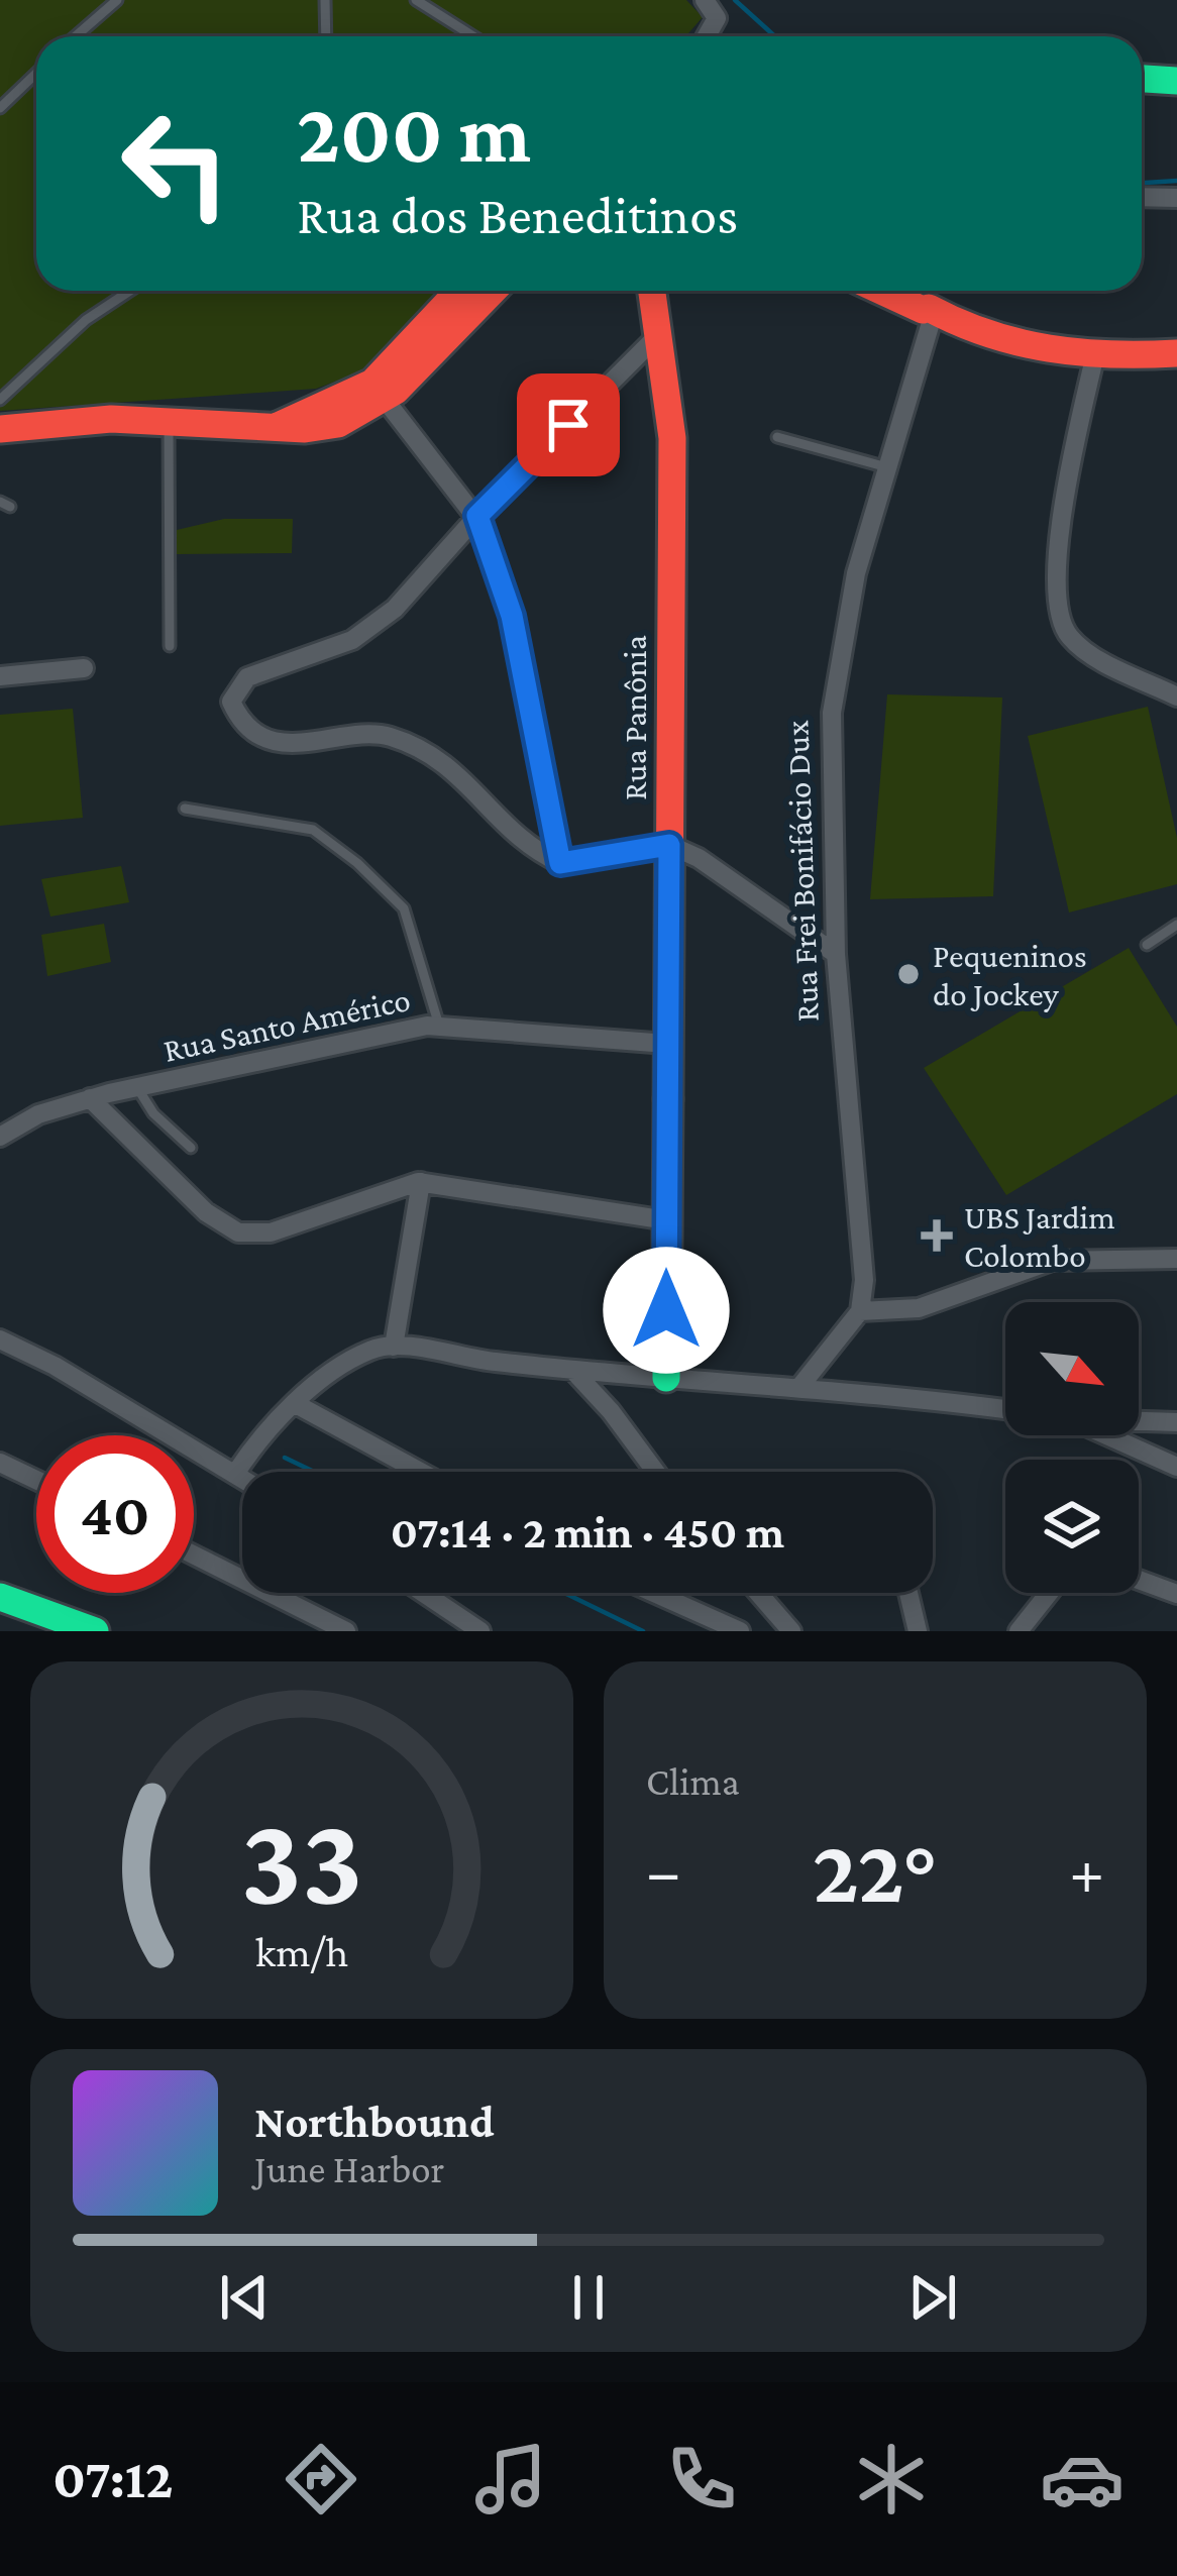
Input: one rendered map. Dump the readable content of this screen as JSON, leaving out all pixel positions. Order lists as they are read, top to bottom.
{
  "streets": {
    "street": ["Rua Panônia", "Rua Frei Bonifácio Dux", "Rua Santo Américo"]
  },
  "crossings": [
    ["Rua Panônia", "Rua Santo Américo"]
  ],
  "places": {
    "other": ["Pequeninos do Jockey"],
    "health": ["UBS Jardim Colombo"]
  },
  "north": "bottom right",
  "page": {
    "turn": ["200 m", "Rua dos Beneditinos"],
    "limit": "40",
    "trip": "07:14 · 2 min · 450 m",
    "tile": "Clima",
    "heat": ["−", "22°", "+"],
    "song": ["Northbound", "June Harbor"],
    "tabs": "07:12",
    "gauge": ["33", "km/h"]
  }
}
